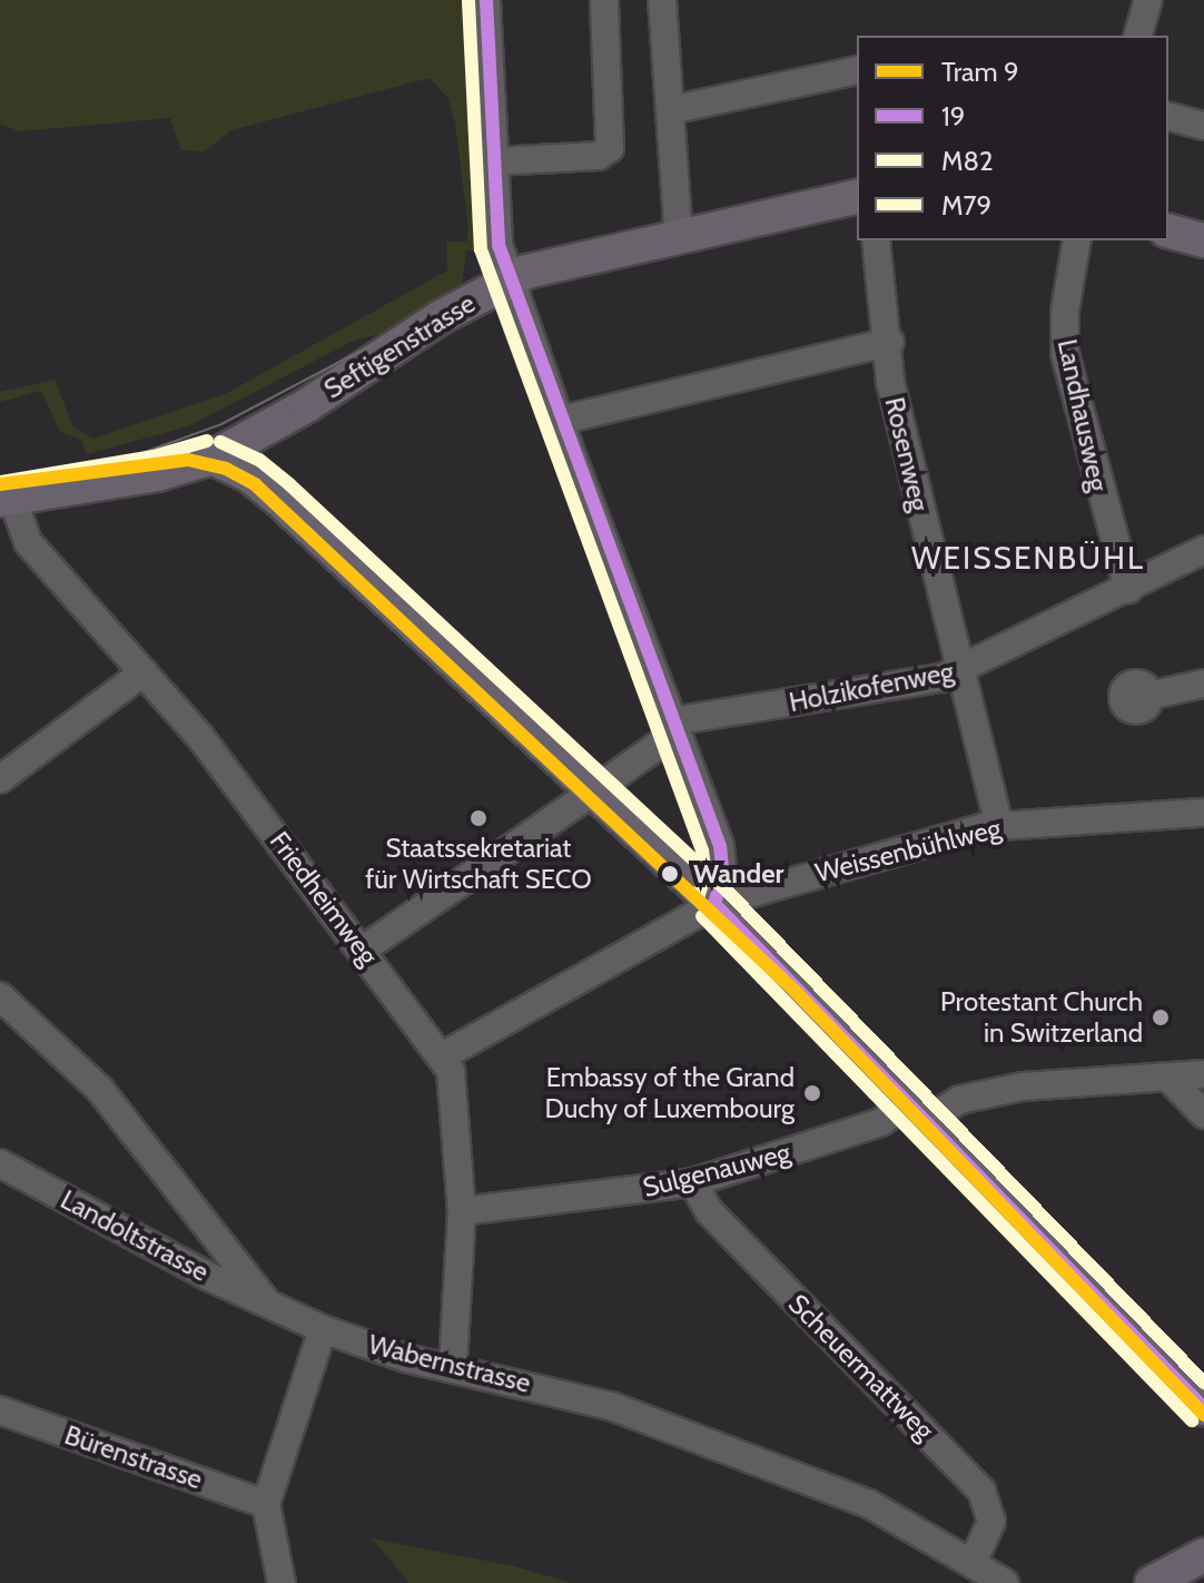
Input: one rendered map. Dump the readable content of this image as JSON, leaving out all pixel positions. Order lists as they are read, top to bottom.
{
  "streets": {
    "main road": ["Seftigenstrasse"],
    "street": [
      "Landhausweg",
      "Rosenweg",
      "Holzikofenweg",
      "Weissenbühlweg",
      "Friedheimweg",
      "Sulgenauweg",
      "Landoltstrasse",
      "Wabernstrasse",
      "Scheuermattweg",
      "Bürenstrasse"
    ]
  },
  "crossings": [
    ["Seftigenstrasse", "Friedheimweg"],
    ["Landhausweg", "Holzikofenweg"],
    ["Rosenweg", "Holzikofenweg"],
    ["Rosenweg", "Weissenbühlweg"],
    ["Holzikofenweg", "Friedheimweg"],
    ["Weissenbühlweg", "Friedheimweg"],
    ["Friedheimweg", "Sulgenauweg"],
    ["Friedheimweg", "Wabernstrasse"],
    ["Sulgenauweg", "Scheuermattweg"],
    ["Landoltstrasse", "Wabernstrasse"],
    ["Wabernstrasse", "Scheuermattweg"]
  ],
  "districts": ["WEISSENBÜHL"],
  "places": [
    "Staatssekretariat für Wirtschaft SECO",
    "Wander",
    "Protestant Church in Switzerland",
    "Embassy of the Grand Duchy of Luxembourg"
  ],
  "lines": [
    "transit line 19",
    "transit line M82",
    "transit line M79",
    "tram line 9"
  ],
  "legend": [
    "Tram 9",
    "19",
    "M82",
    "M79"
  ]
}
